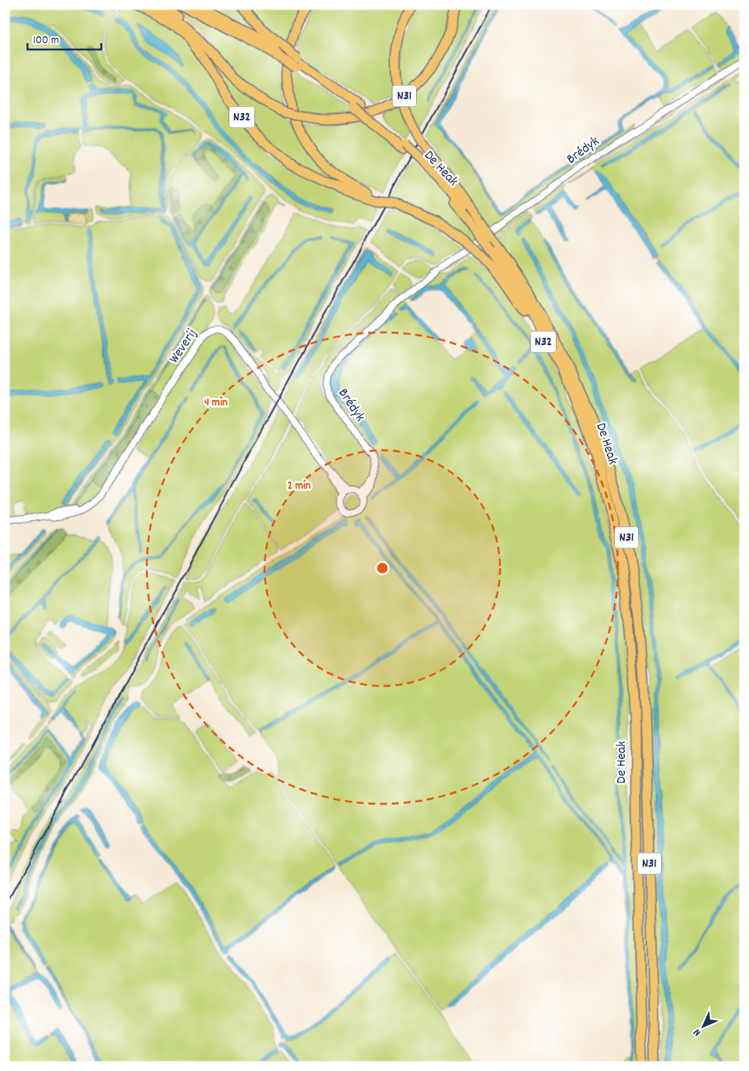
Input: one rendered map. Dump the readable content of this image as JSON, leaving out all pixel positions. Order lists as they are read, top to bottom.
{
  "streets": {
    "highway": ["N31", "N32", "De Heak"],
    "street": ["Brédyk", "Weverij"]
  },
  "crossings": [
    ["N31", "De Heak"],
    ["N32", "De Heak"],
    ["Brédyk", "Weverij"]
  ],
  "scale_bar": "100 m",
  "north": "bottom left",
  "rings": ["4 min", "2 min"]
}
